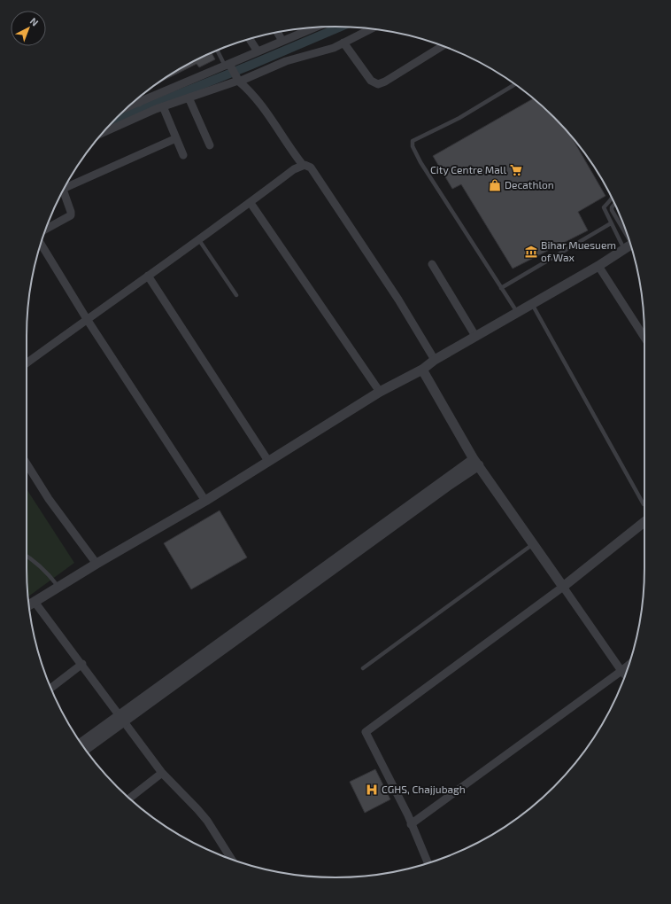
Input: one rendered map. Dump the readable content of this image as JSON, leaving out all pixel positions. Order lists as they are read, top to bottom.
{
  "places": {
    "supermarket": ["City Centre Mall"],
    "shop": ["Decathlon"],
    "museum": ["Bihar Muesuem of Wax"],
    "hospital": ["CGHS, Chajjubagh"]
  },
  "north": "top right"
}
